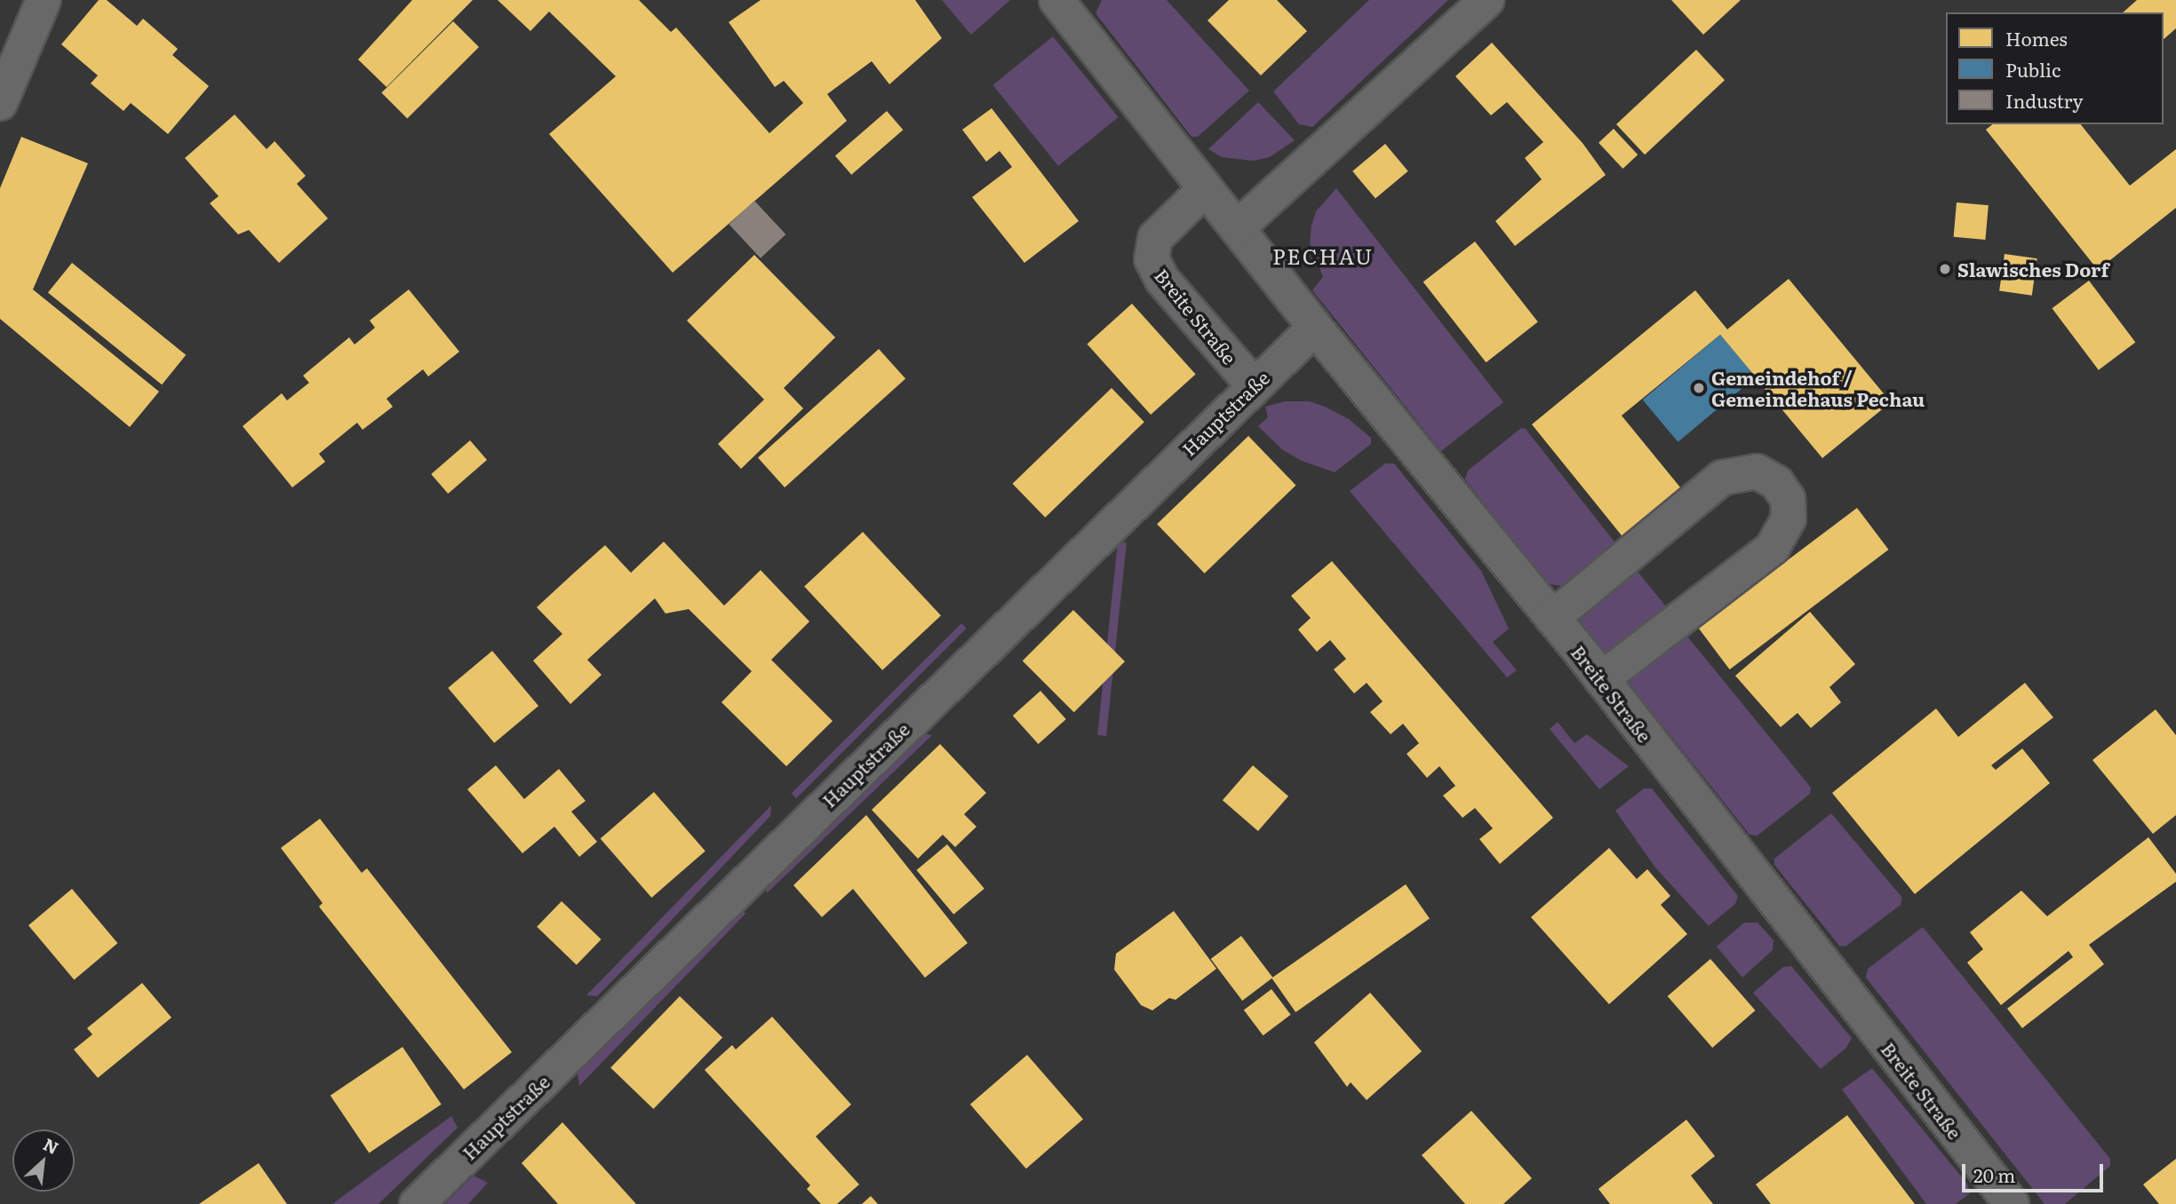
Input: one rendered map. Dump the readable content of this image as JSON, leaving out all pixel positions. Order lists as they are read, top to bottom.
{
  "streets": {
    "street": ["Breite Straße", "Hauptstraße"]
  },
  "crossings": [
    ["Breite Straße", "Hauptstraße"]
  ],
  "districts": ["PECHAU"],
  "places": ["Slawisches Dorf", "Gemeindehof / Gemeindehaus Pechau"],
  "legend": ["Homes", "Public", "Industry"],
  "scale_bar": "20 m",
  "north": "top right"
}
